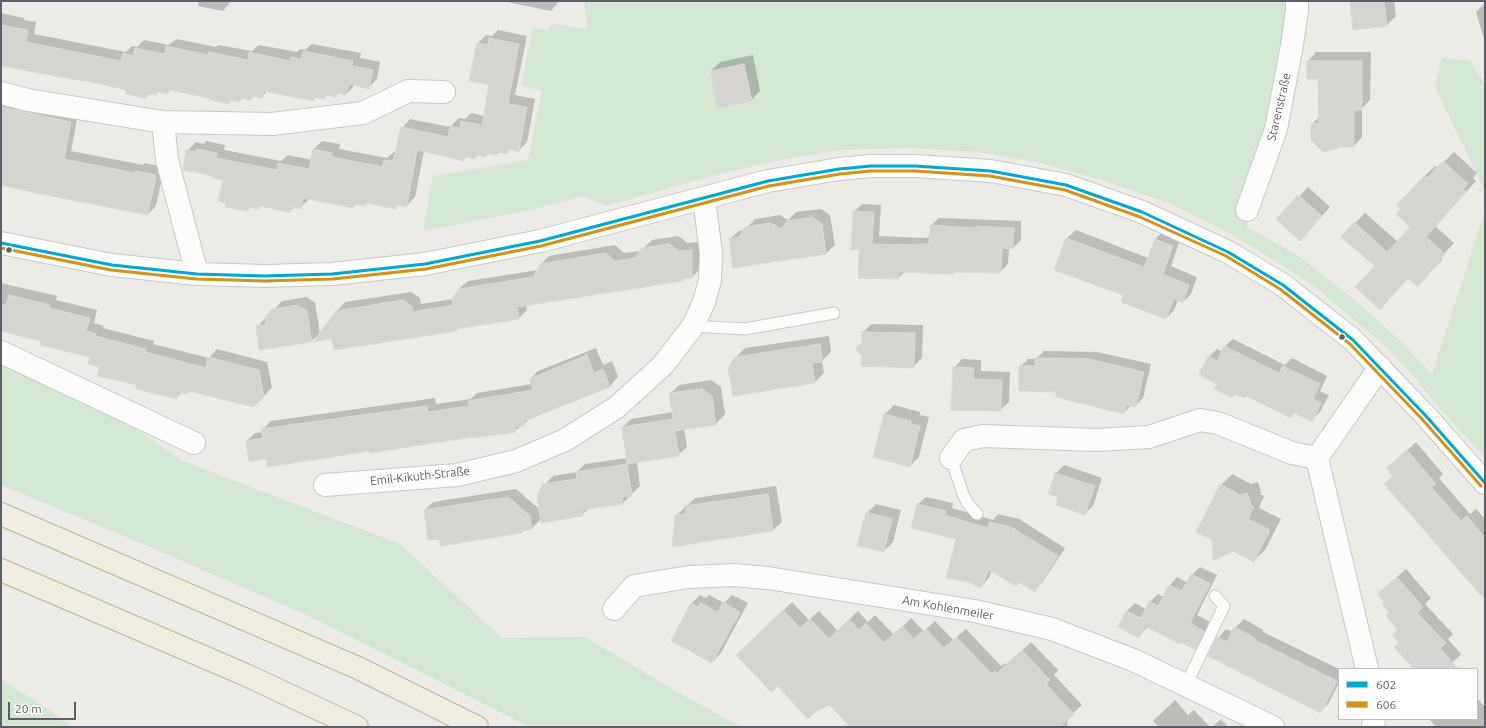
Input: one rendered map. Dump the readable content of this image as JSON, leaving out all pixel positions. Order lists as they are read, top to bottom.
{
  "streets": {
    "street": ["Starenstraße", "Emil-Kikuth-Straße", "Am Kohlenmeiler"]
  },
  "lines": ["transit line 602", "transit line 606"],
  "legend": ["602", "606"],
  "scale_bar": "20 m"
}
